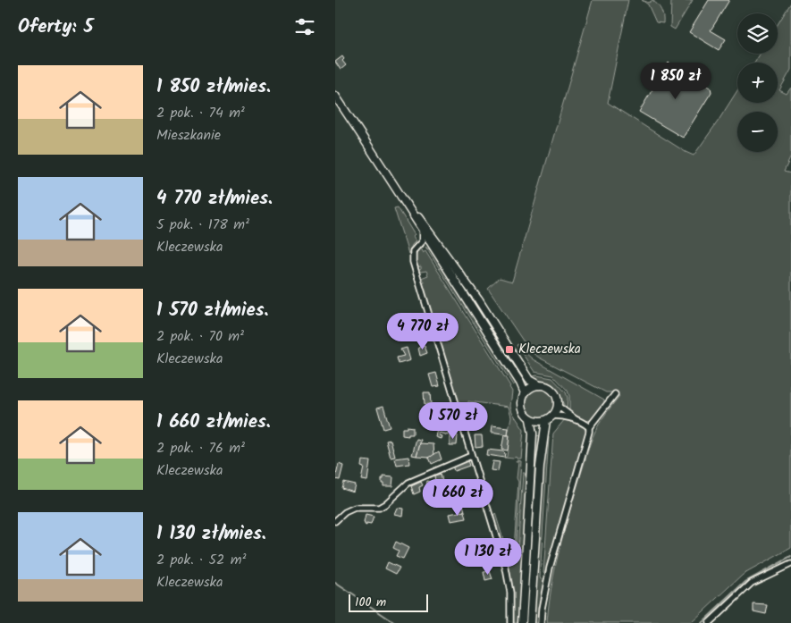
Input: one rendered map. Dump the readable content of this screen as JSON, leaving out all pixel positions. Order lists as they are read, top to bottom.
{
  "places": {
    "transit": ["Kleczewska"]
  },
  "scale_bar": "100 m",
  "page": {
    "heading": "Oferty: 5",
    "map_buttons": ["+", "−"],
    "list": [
      {
        "name": "1 850 zł/mies.",
        "note": "2 pok. · 74 m² · Mieszkanie"
      },
      {
        "name": "4 770 zł/mies.",
        "note": "5 pok. · 178 m² · Kleczewska"
      },
      {
        "name": "1 570 zł/mies.",
        "note": "2 pok. · 70 m² · Kleczewska"
      },
      {
        "name": "1 660 zł/mies.",
        "note": "2 pok. · 76 m² · Kleczewska"
      },
      {
        "name": "1 130 zł/mies.",
        "note": "2 pok. · 52 m² · Kleczewska"
      }
    ],
    "price": [
      "1 850 zł",
      "4 770 zł",
      "1 570 zł",
      "1 660 zł",
      "1 130 zł"
    ],
    "scale": "100 m"
  }
}
